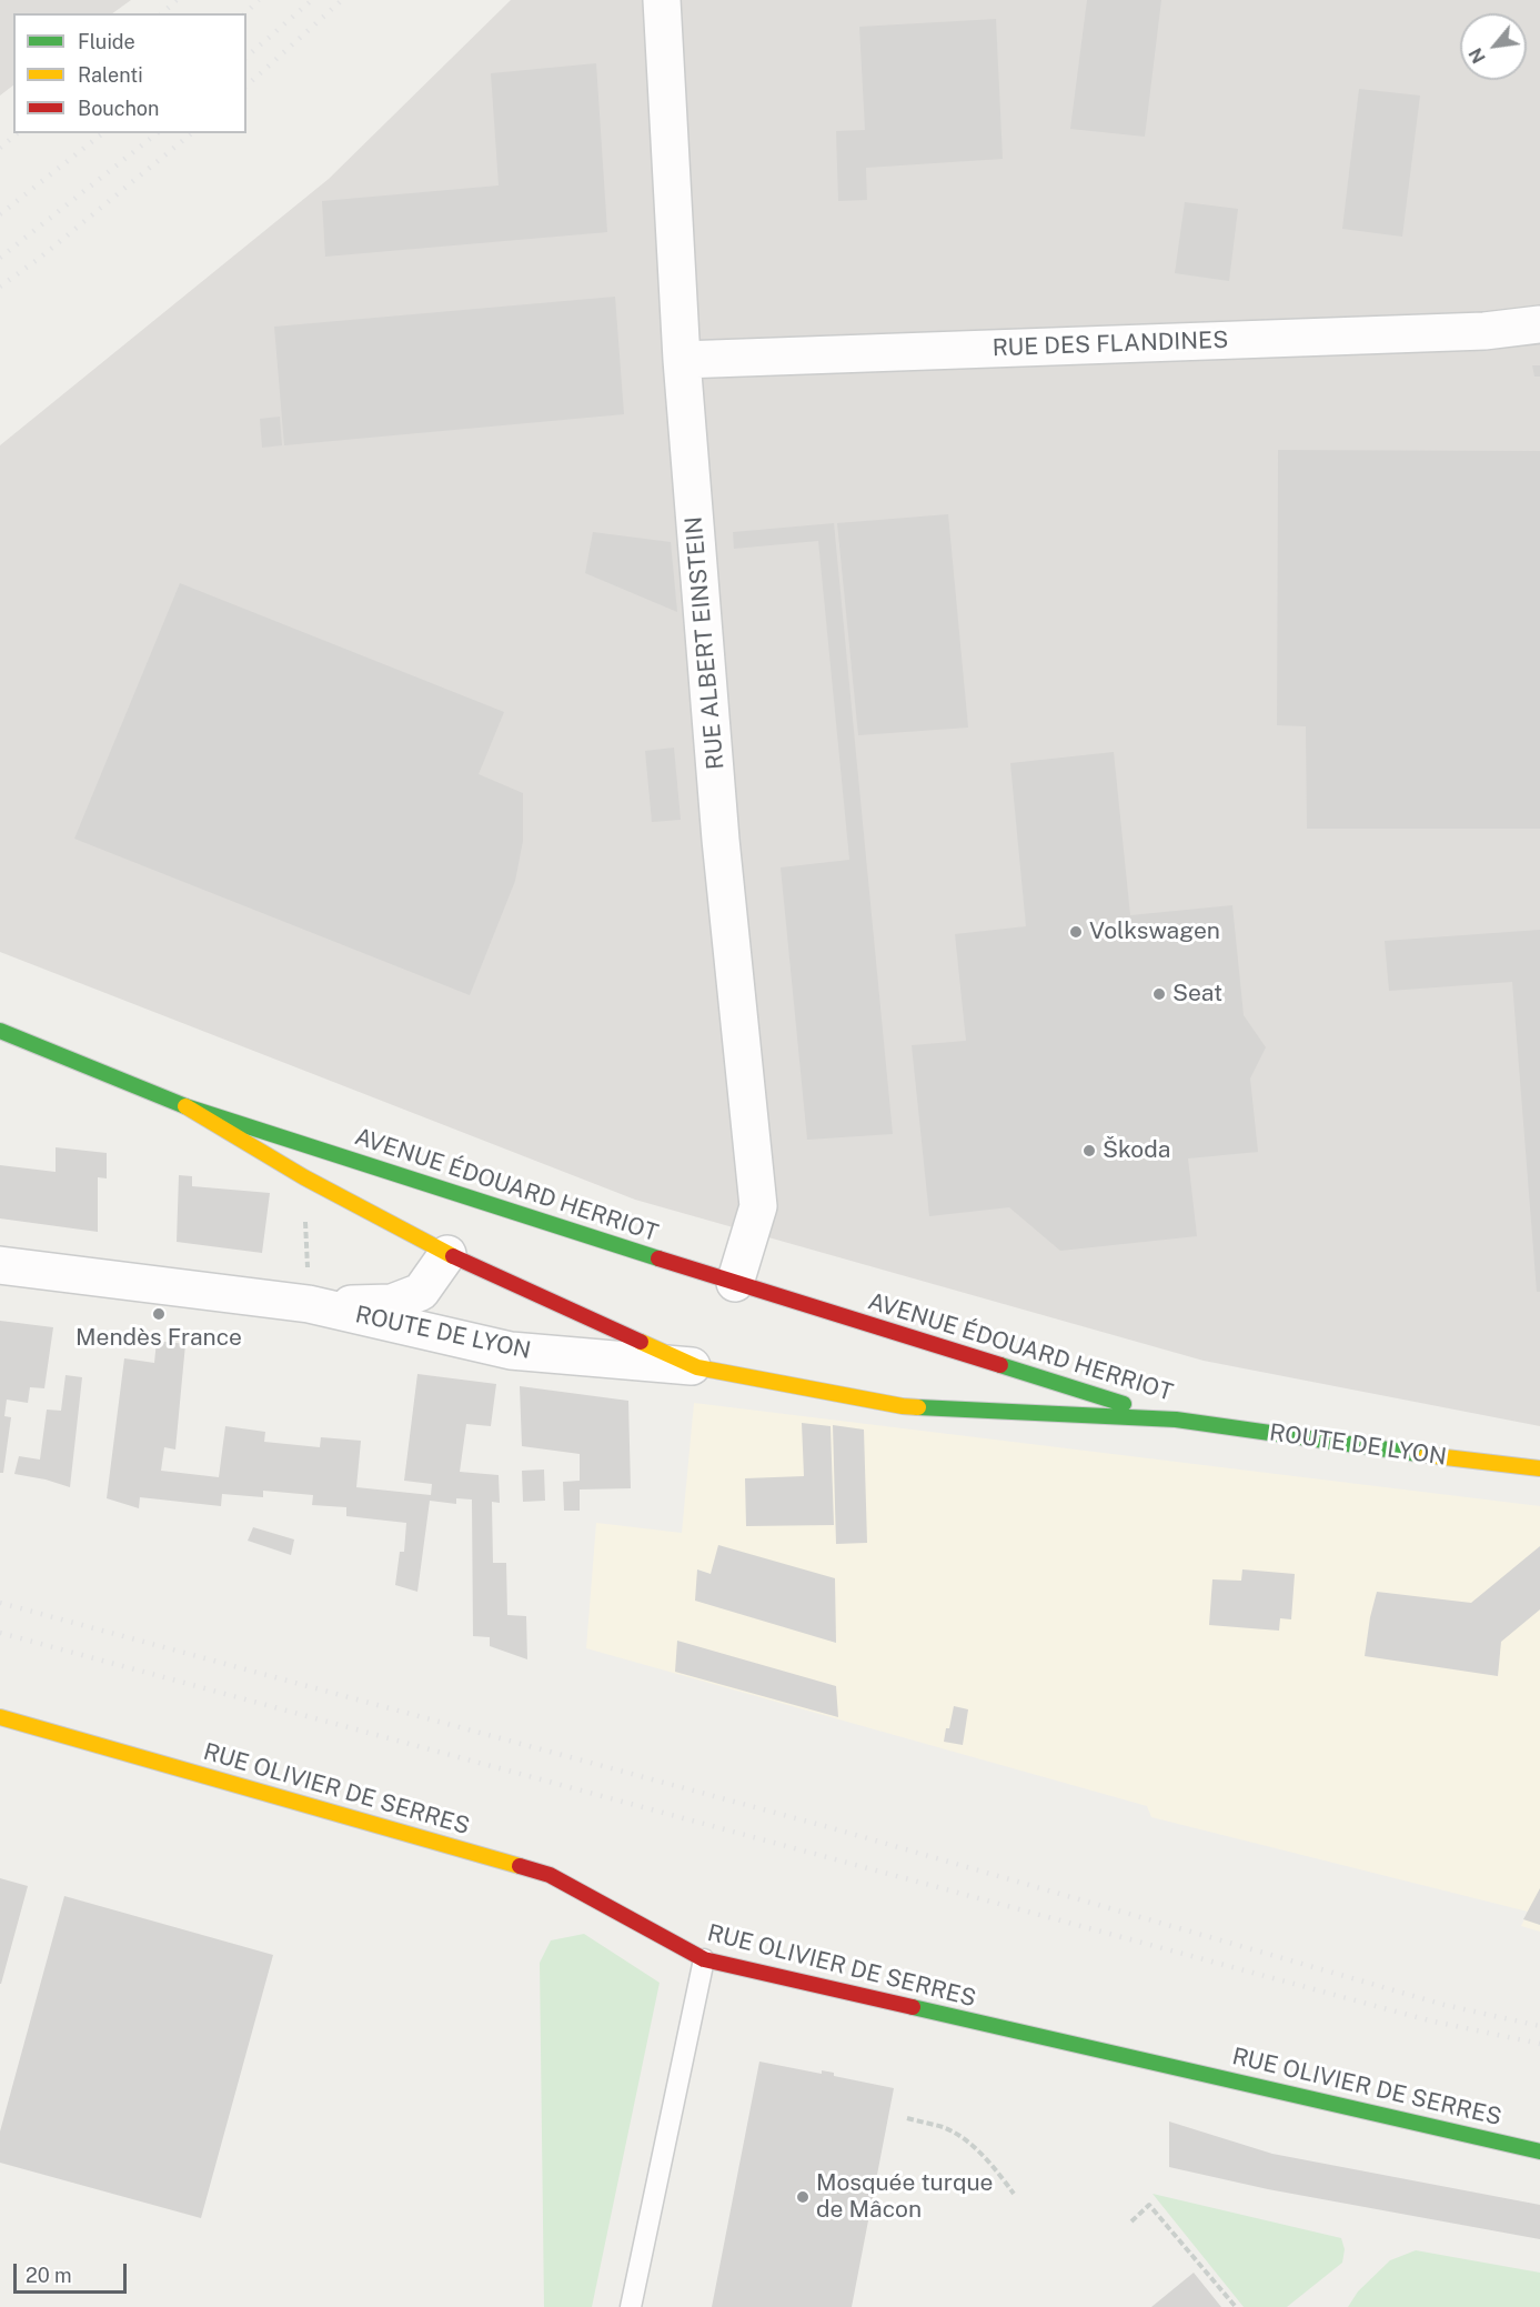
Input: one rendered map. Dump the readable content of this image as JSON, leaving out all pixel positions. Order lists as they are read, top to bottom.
{
  "streets": {
    "main road": ["AVENUE ÉDOUARD HERRIOT", "ROUTE DE LYON", "RUE OLIVIER DE SERRES"],
    "street": ["RUE DES FLANDINES", "RUE ALBERT EINSTEIN"]
  },
  "crossings": [
    ["RUE DES FLANDINES", "RUE ALBERT EINSTEIN"],
    ["RUE ALBERT EINSTEIN", "AVENUE ÉDOUARD HERRIOT"],
    ["AVENUE ÉDOUARD HERRIOT", "ROUTE DE LYON"]
  ],
  "places": [
    "Volkswagen",
    "Seat",
    "Škoda",
    "Mendès France",
    "Mosquée turque de Mâcon"
  ],
  "legend": ["Fluide", "Ralenti", "Bouchon"],
  "scale_bar": "20 m",
  "north": "bottom left"
}
